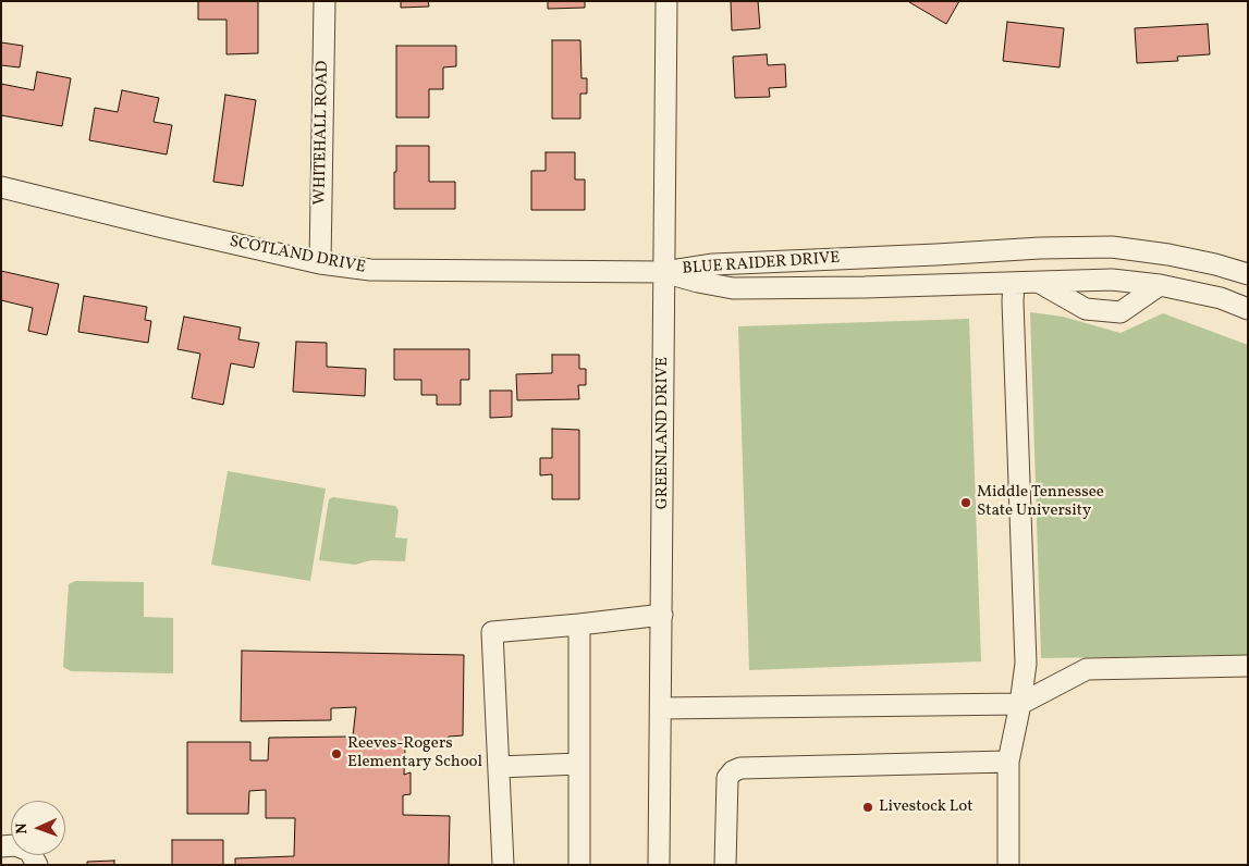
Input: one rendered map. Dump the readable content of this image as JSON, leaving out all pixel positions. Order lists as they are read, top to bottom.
{
  "streets": {
    "street": [
      "WHITEHALL ROAD",
      "SCOTLAND DRIVE",
      "BLUE RAIDER DRIVE",
      "GREENLAND DRIVE"
    ]
  },
  "crossings": [
    ["WHITEHALL ROAD", "SCOTLAND DRIVE"],
    ["SCOTLAND DRIVE", "BLUE RAIDER DRIVE"],
    ["SCOTLAND DRIVE", "GREENLAND DRIVE"],
    ["BLUE RAIDER DRIVE", "GREENLAND DRIVE"]
  ],
  "places": ["Middle Tennessee State University", "Reeves-Rogers Elementary School", "Livestock Lot"],
  "north": "left"
}
